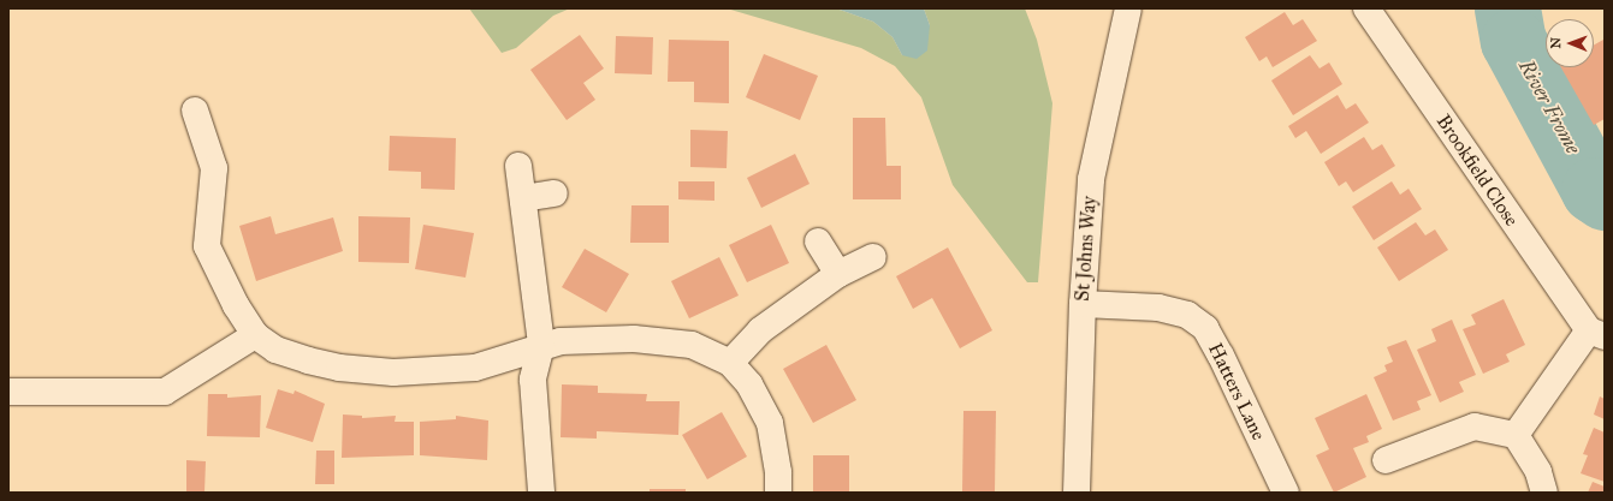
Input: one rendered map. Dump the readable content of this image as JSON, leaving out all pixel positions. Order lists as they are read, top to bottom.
{
  "streets": {
    "street": ["Brookfield Close", "St Johns Way", "Hatters Lane"]
  },
  "crossings": [
    ["St Johns Way", "Hatters Lane"]
  ],
  "water": ["River Frome"],
  "north": "left"
}
